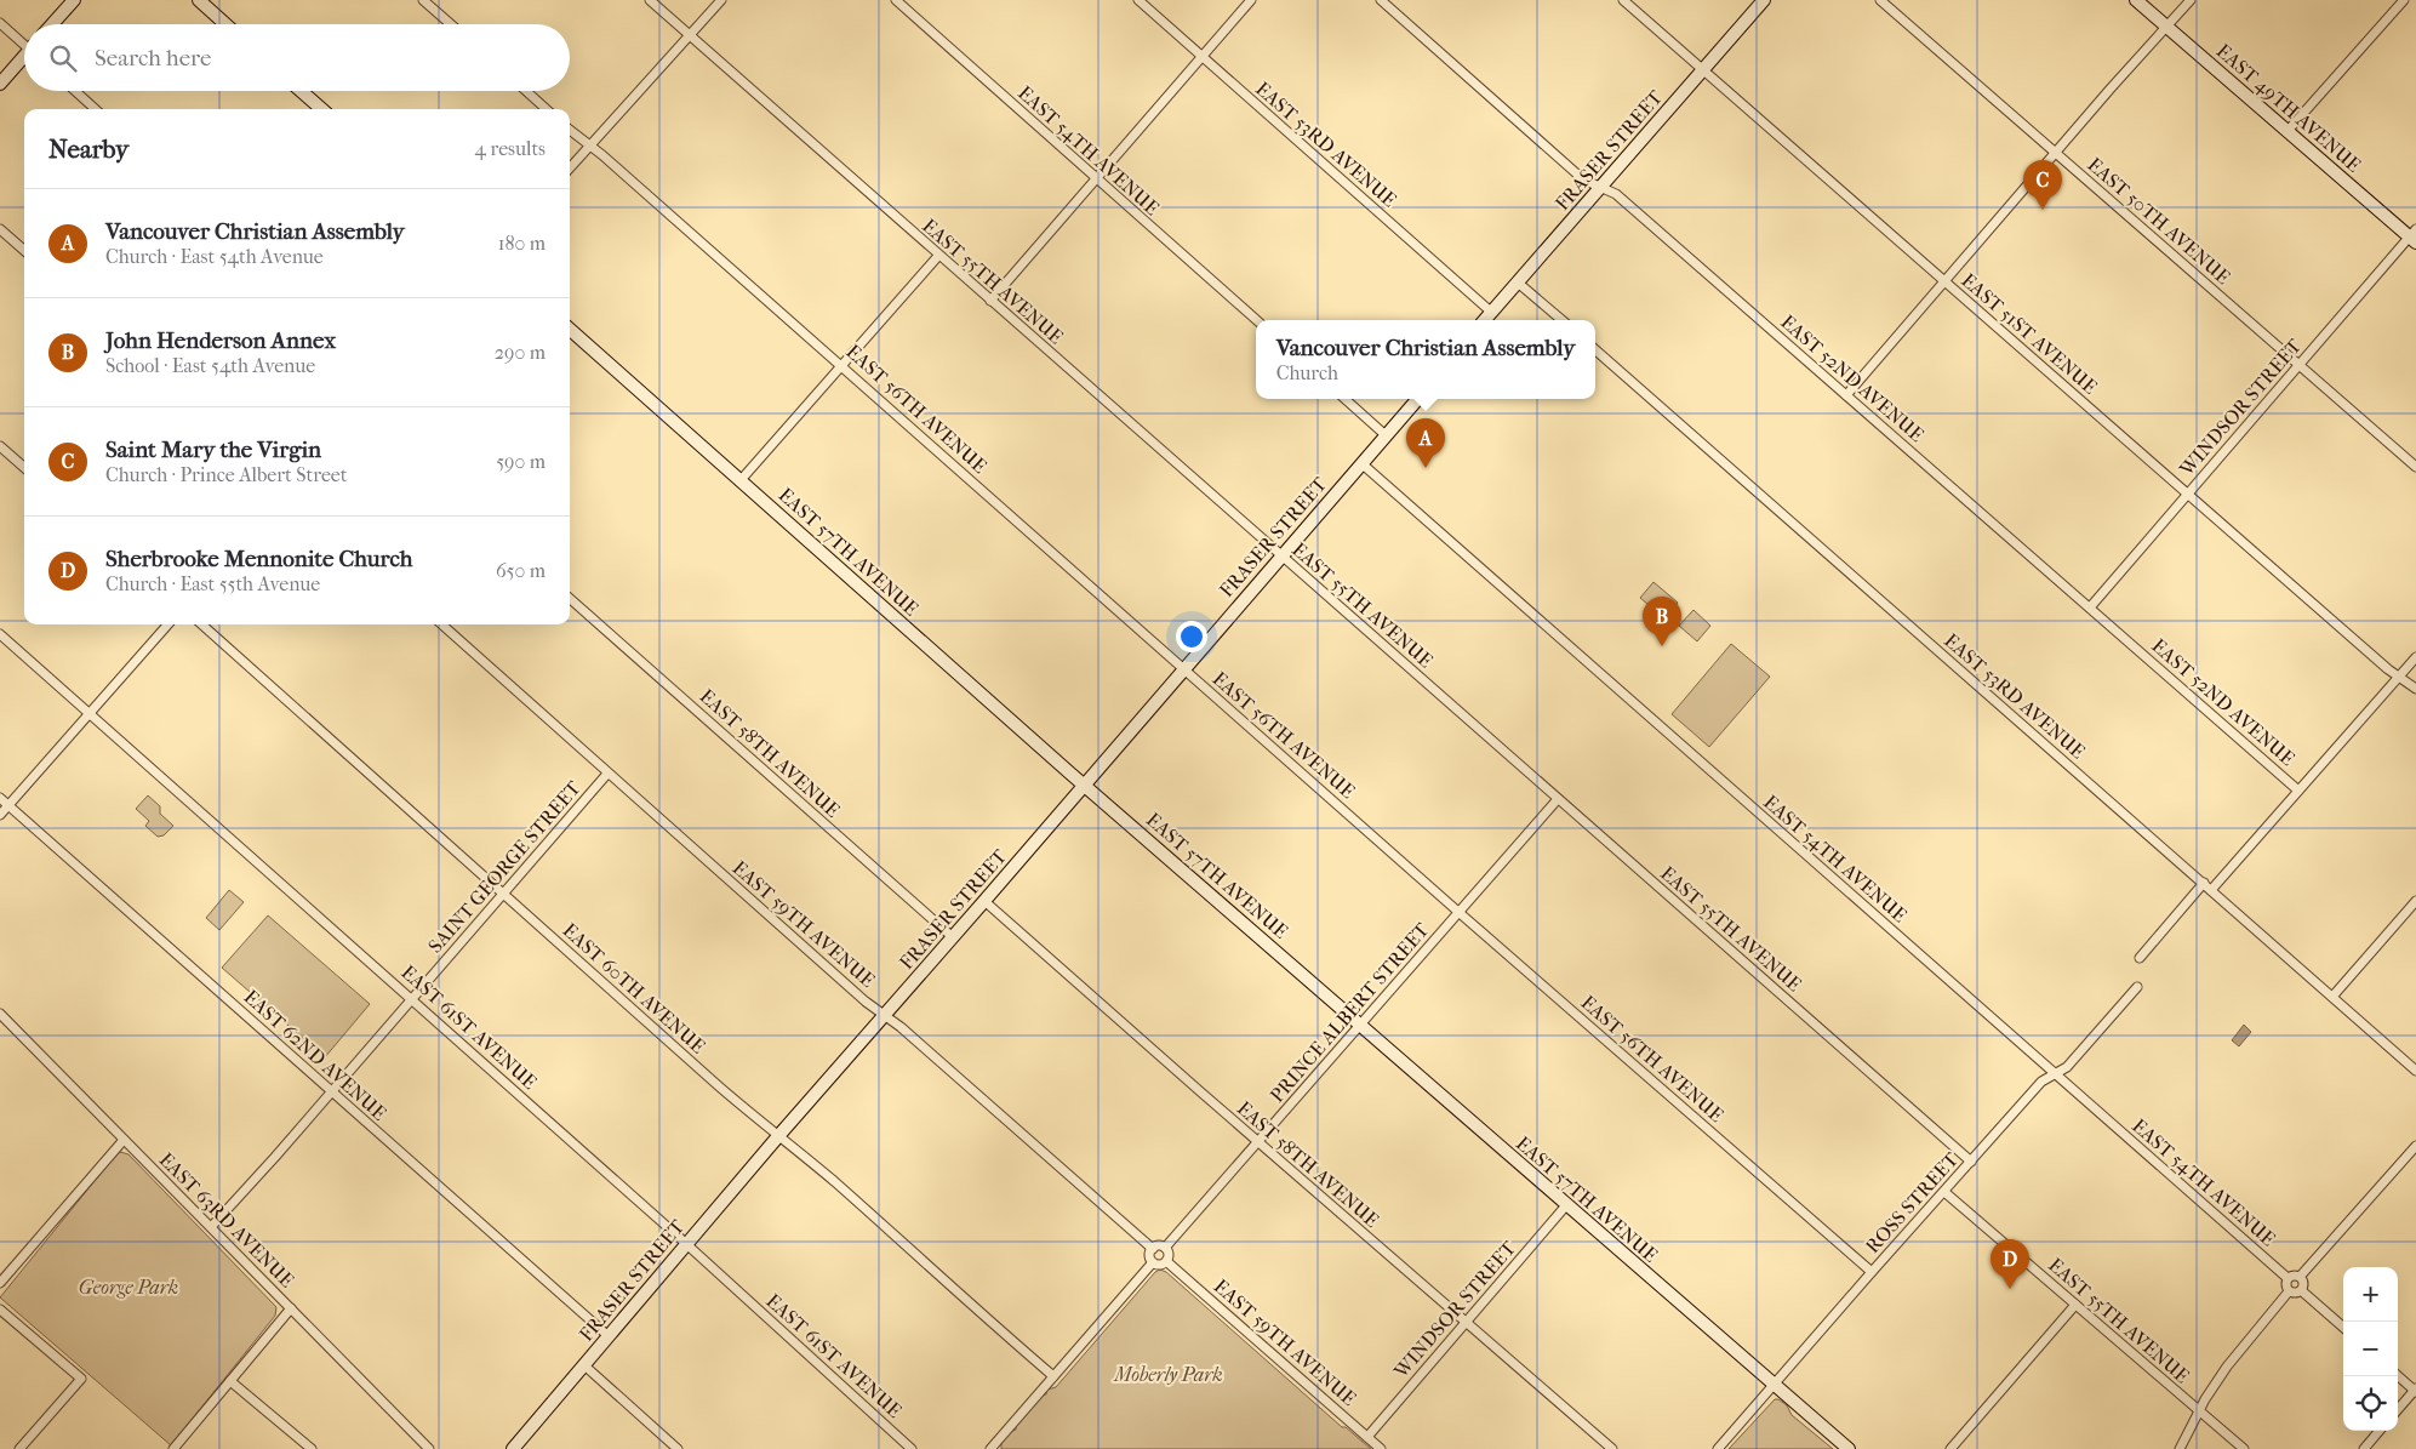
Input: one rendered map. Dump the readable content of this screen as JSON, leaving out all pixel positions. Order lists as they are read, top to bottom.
{
  "streets": {
    "street": [
      "EAST 49TH AVENUE",
      "EAST 53RD AVENUE",
      "EAST 54TH AVENUE",
      "FRASER STREET",
      "EAST 50TH AVENUE",
      "EAST 55TH AVENUE",
      "EAST 51ST AVENUE",
      "EAST 52ND AVENUE",
      "WINDSOR STREET",
      "EAST 56TH AVENUE",
      "EAST 57TH AVENUE",
      "EAST 58TH AVENUE",
      "SAINT GEORGE STREET",
      "EAST 59TH AVENUE",
      "EAST 60TH AVENUE",
      "PRINCE ALBERT STREET",
      "EAST 61ST AVENUE",
      "EAST 62ND AVENUE",
      "ROSS STREET",
      "EAST 63RD AVENUE"
    ]
  },
  "crossings": [
    ["EAST 49TH AVENUE", "WINDSOR STREET"],
    ["EAST 53RD AVENUE", "FRASER STREET"],
    ["EAST 54TH AVENUE", "FRASER STREET"],
    ["EAST 54TH AVENUE", "ROSS STREET"],
    ["FRASER STREET", "EAST 55TH AVENUE"],
    ["FRASER STREET", "EAST 51ST AVENUE"],
    ["FRASER STREET", "EAST 52ND AVENUE"],
    ["FRASER STREET", "EAST 56TH AVENUE"],
    ["FRASER STREET", "EAST 57TH AVENUE"],
    ["FRASER STREET", "EAST 58TH AVENUE"],
    ["FRASER STREET", "EAST 59TH AVENUE"],
    ["FRASER STREET", "EAST 60TH AVENUE"],
    ["FRASER STREET", "EAST 61ST AVENUE"],
    ["FRASER STREET", "EAST 62ND AVENUE"],
    ["EAST 50TH AVENUE", "WINDSOR STREET"],
    ["EAST 55TH AVENUE", "PRINCE ALBERT STREET"],
    ["EAST 55TH AVENUE", "ROSS STREET"],
    ["EAST 51ST AVENUE", "WINDSOR STREET"],
    ["EAST 52ND AVENUE", "WINDSOR STREET"],
    ["WINDSOR STREET", "EAST 57TH AVENUE"],
    ["WINDSOR STREET", "EAST 58TH AVENUE"],
    ["WINDSOR STREET", "EAST 59TH AVENUE"],
    ["EAST 56TH AVENUE", "PRINCE ALBERT STREET"],
    ["EAST 56TH AVENUE", "ROSS STREET"],
    ["EAST 57TH AVENUE", "PRINCE ALBERT STREET"],
    ["EAST 57TH AVENUE", "ROSS STREET"],
    ["EAST 58TH AVENUE", "PRINCE ALBERT STREET"],
    ["SAINT GEORGE STREET", "EAST 59TH AVENUE"],
    ["SAINT GEORGE STREET", "EAST 60TH AVENUE"],
    ["SAINT GEORGE STREET", "EAST 61ST AVENUE"],
    ["SAINT GEORGE STREET", "EAST 62ND AVENUE"],
    ["SAINT GEORGE STREET", "EAST 63RD AVENUE"],
    ["EAST 59TH AVENUE", "PRINCE ALBERT STREET"]
  ],
  "parks": ["George Park", "Moberly Park"],
  "page": {
    "search": "Search here",
    "heading": ["Nearby", "4 results"],
    "pins": [
      "C",
      "A",
      "B",
      "D"
    ],
    "list": [
      {
        "mark": "A",
        "name": "Vancouver Christian Assembly",
        "note": "Church · East 54th Avenue",
        "value": "180 m"
      },
      {
        "mark": "B",
        "name": "John Henderson Annex",
        "note": "School · East 54th Avenue",
        "value": "290 m"
      },
      {
        "mark": "C",
        "name": "Saint Mary the Virgin",
        "note": "Church · Prince Albert Street",
        "value": "590 m"
      },
      {
        "mark": "D",
        "name": "Sherbrooke Mennonite Church",
        "note": "Church · East 55th Avenue",
        "value": "650 m"
      }
    ],
    "popup": ["Vancouver Christian Assembly", "Church"],
    "map_buttons": ["+", "−"]
  }
}
